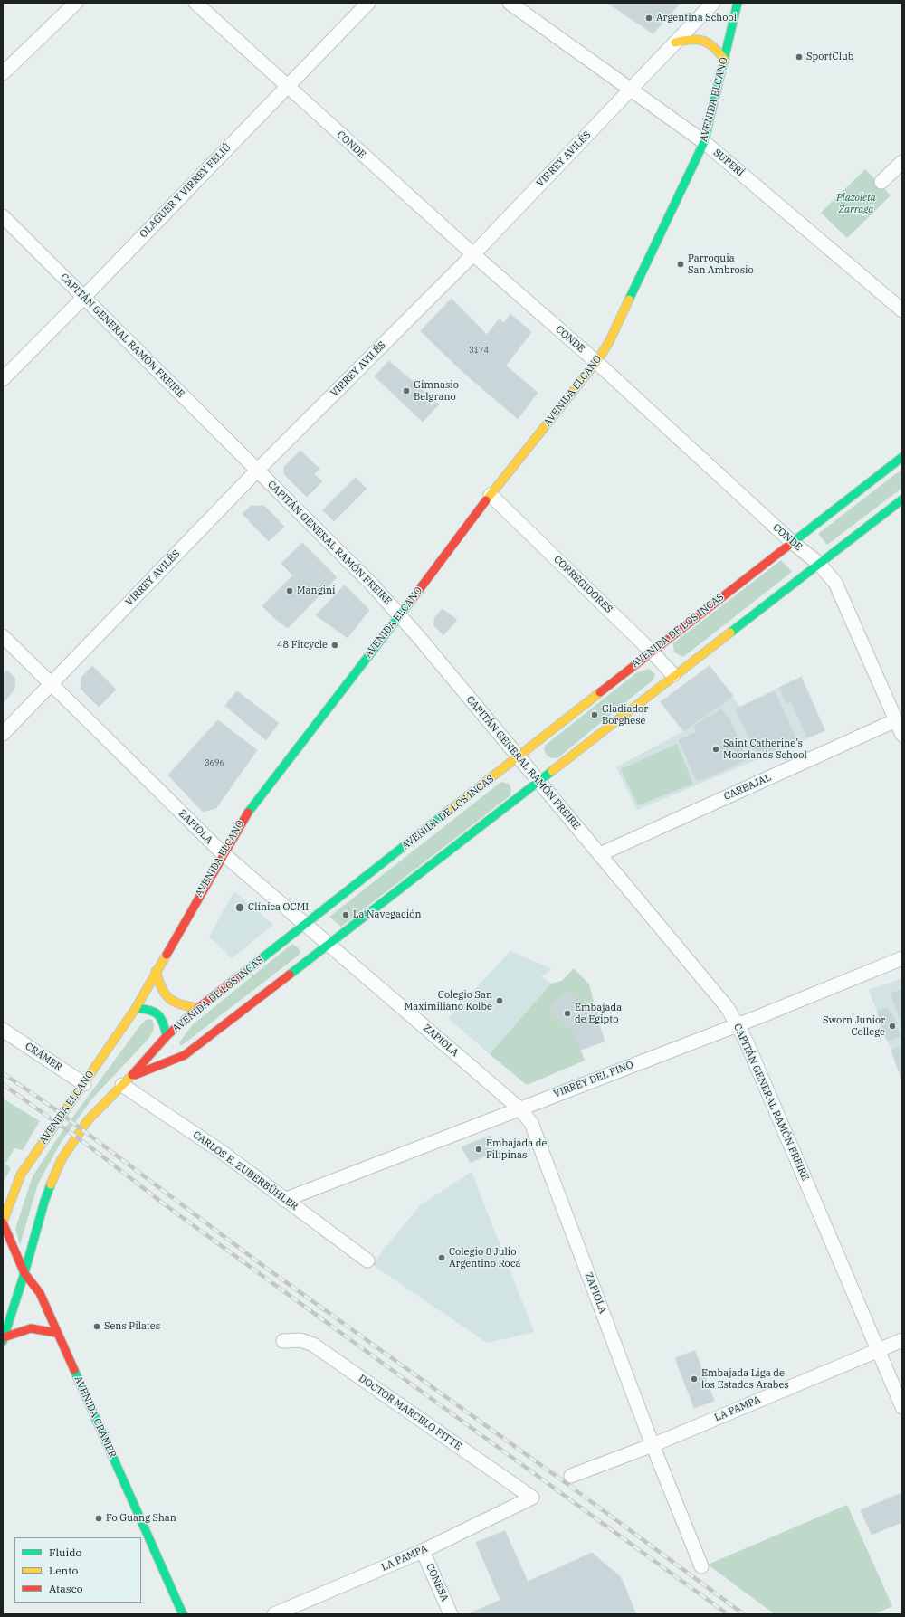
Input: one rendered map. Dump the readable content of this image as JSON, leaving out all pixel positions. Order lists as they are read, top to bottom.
{
  "streets": {
    "main road": ["AVENIDA ELCANO", "AVENIDA DE LOS INCAS", "AVENIDA CRÁMER"],
    "street": [
      "CONDE",
      "VIRREY AVILÉS",
      "SUPERÍ",
      "OLAGUER Y VIRREY FELIÚ",
      "CAPITÁN GENERAL RAMÓN FREIRE",
      "CORREGIDORES",
      "CARBAJAL",
      "ZAPIOLA",
      "CRÁMER",
      "VIRREY DEL PINO",
      "CARLOS E. ZUBERBÜHLER",
      "LA PAMPA",
      "DOCTOR MARCELO FITTE",
      "CONESA"
    ]
  },
  "crossings": [
    ["AVENIDA ELCANO", "CONDE"],
    ["AVENIDA ELCANO", "SUPERÍ"],
    ["AVENIDA ELCANO", "CAPITÁN GENERAL RAMÓN FREIRE"],
    ["AVENIDA ELCANO", "CORREGIDORES"],
    ["AVENIDA ELCANO", "ZAPIOLA"],
    ["AVENIDA ELCANO", "CRÁMER"],
    ["AVENIDA ELCANO", "AVENIDA CRÁMER"],
    ["CONDE", "VIRREY AVILÉS"],
    ["CONDE", "OLAGUER Y VIRREY FELIÚ"],
    ["CONDE", "AVENIDA DE LOS INCAS"],
    ["CONDE", "CARBAJAL"],
    ["VIRREY AVILÉS", "SUPERÍ"],
    ["VIRREY AVILÉS", "CAPITÁN GENERAL RAMÓN FREIRE"],
    ["VIRREY AVILÉS", "ZAPIOLA"],
    ["OLAGUER Y VIRREY FELIÚ", "CAPITÁN GENERAL RAMÓN FREIRE"],
    ["CAPITÁN GENERAL RAMÓN FREIRE", "AVENIDA DE LOS INCAS"],
    ["CAPITÁN GENERAL RAMÓN FREIRE", "CARBAJAL"],
    ["CAPITÁN GENERAL RAMÓN FREIRE", "VIRREY DEL PINO"],
    ["CAPITÁN GENERAL RAMÓN FREIRE", "LA PAMPA"],
    ["CORREGIDORES", "AVENIDA DE LOS INCAS"],
    ["AVENIDA DE LOS INCAS", "ZAPIOLA"],
    ["AVENIDA DE LOS INCAS", "CARLOS E. ZUBERBÜHLER"],
    ["ZAPIOLA", "VIRREY DEL PINO"],
    ["ZAPIOLA", "LA PAMPA"],
    ["VIRREY DEL PINO", "CARLOS E. ZUBERBÜHLER"],
    ["LA PAMPA", "DOCTOR MARCELO FITTE"],
    ["LA PAMPA", "CONESA"]
  ],
  "parks": ["Plazoleta Zarraga"],
  "places": [
    "Argentina School",
    "SportClub",
    "Parroquia San Ambrosio",
    "Gimnasio Belgrano",
    "Mangini",
    "48 Fitcycle",
    "Gladiador Borghese",
    "Saint Catherine’s Moorlands School",
    "Clínica OCMI",
    "La Navegación",
    "Colegio San Maximiliano Kolbe",
    "Embajada de Egipto",
    "Sworn Junior College",
    "Embajada de Filipinas",
    "Colegio 8 Julio Argentino Roca",
    "Sens Pilates",
    "Embajada Liga de los Estados Arabes",
    "Fo Guang Shan"
  ],
  "house_numbers": ["3174", "3696"],
  "legend": ["Fluido", "Lento", "Atasco"]
}
